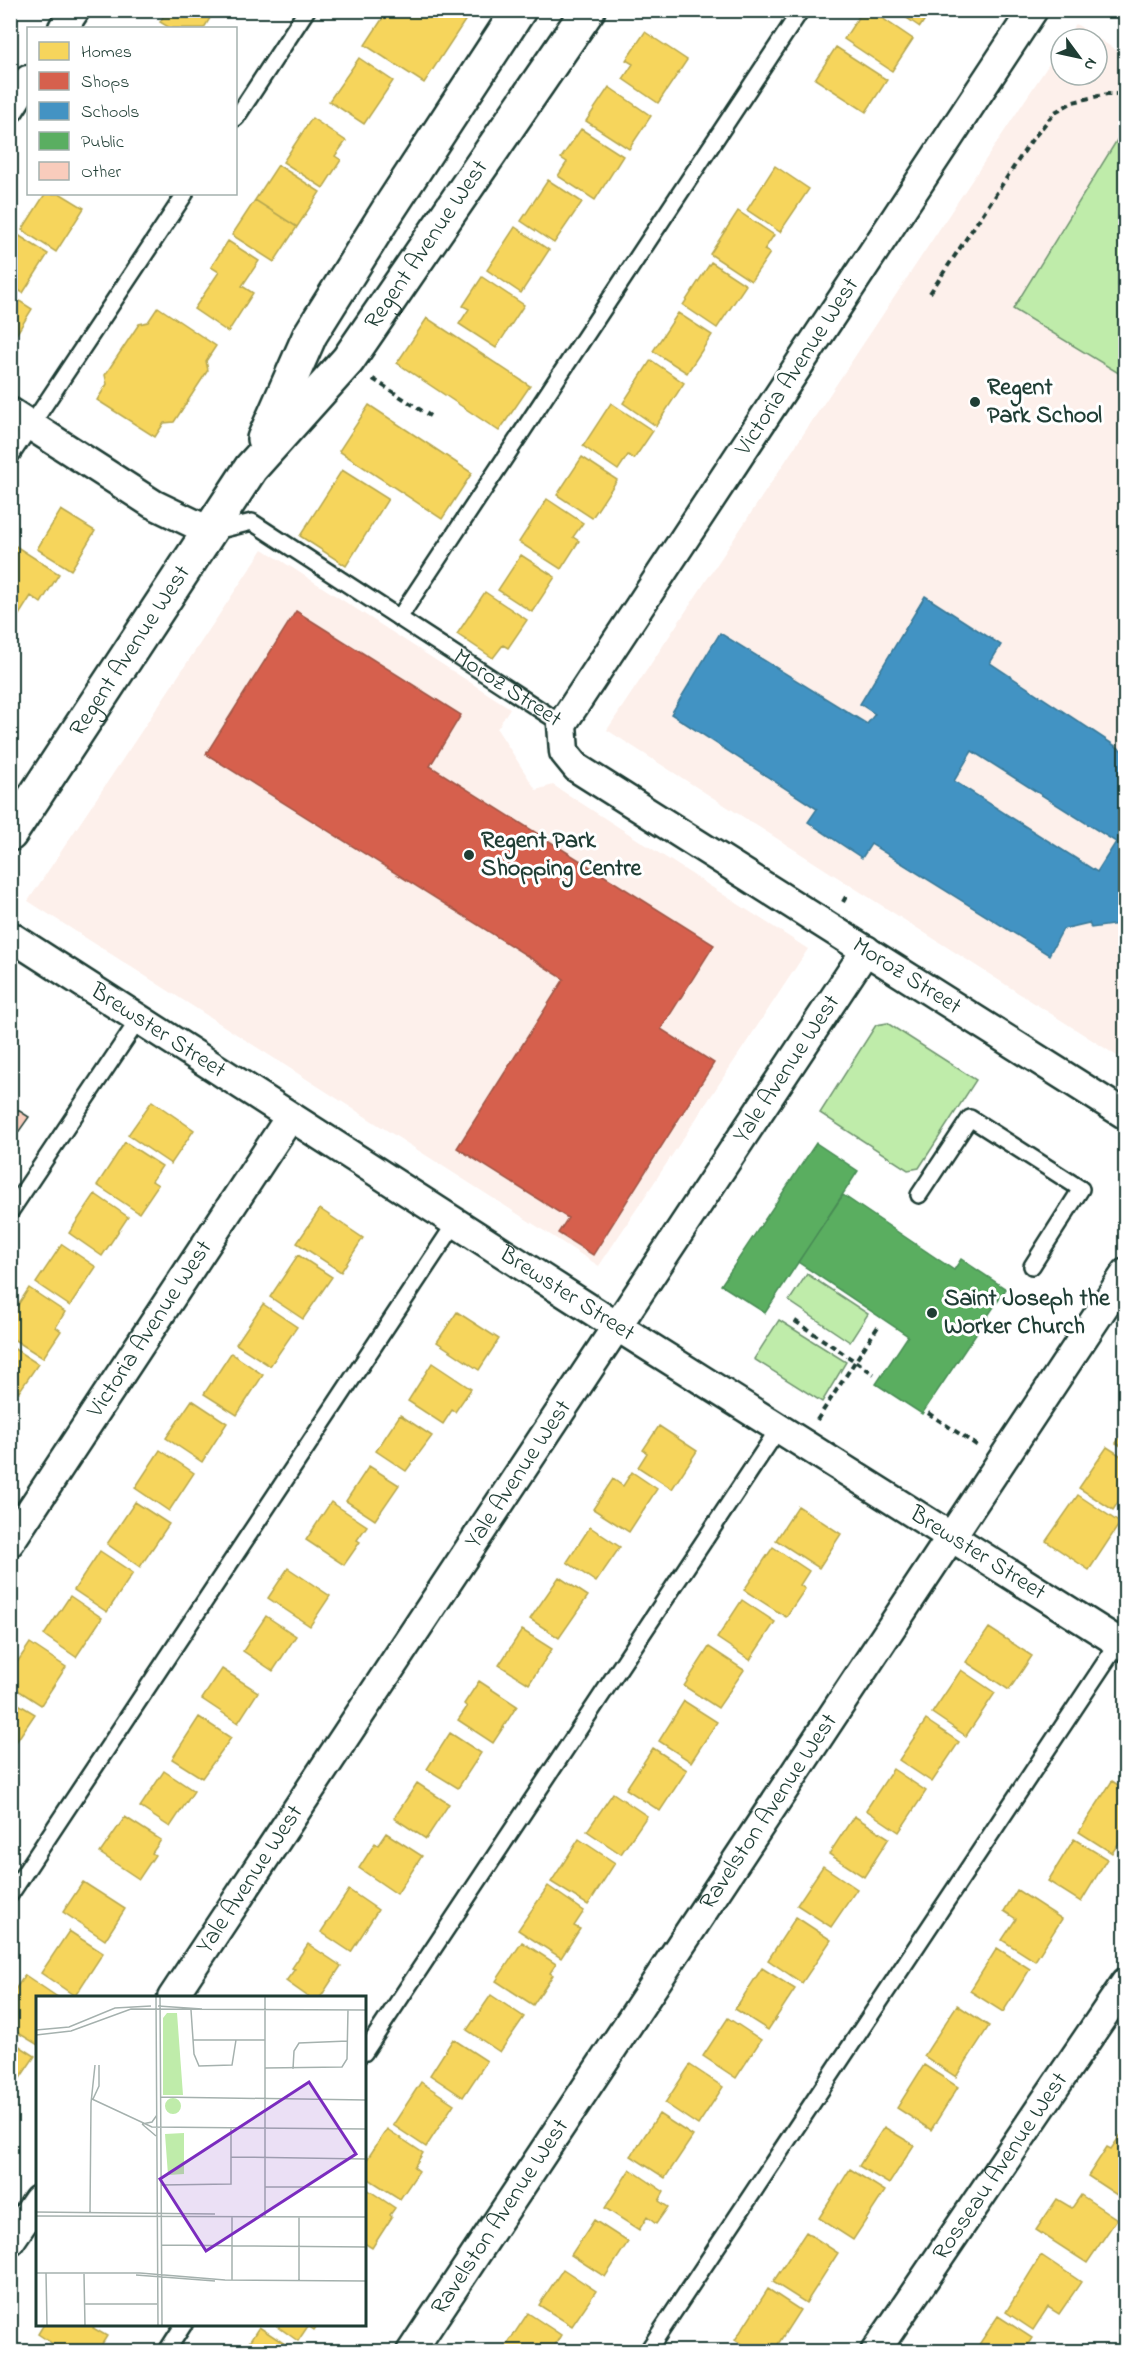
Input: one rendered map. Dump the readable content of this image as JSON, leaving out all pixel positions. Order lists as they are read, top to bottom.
{
  "streets": {
    "main road": ["Regent Avenue West"],
    "street": [
      "Victoria Avenue West",
      "Moroz Street",
      "Brewster Street",
      "Yale Avenue West",
      "Ravelston Avenue West",
      "Rosseau Avenue West"
    ]
  },
  "crossings": [
    ["Regent Avenue West", "Moroz Street"],
    ["Victoria Avenue West", "Moroz Street"],
    ["Victoria Avenue West", "Brewster Street"],
    ["Moroz Street", "Yale Avenue West"],
    ["Brewster Street", "Yale Avenue West"],
    ["Brewster Street", "Ravelston Avenue West"]
  ],
  "places": ["Regent Park School", "Regent Park Shopping Centre", "Saint Joseph the Worker Church"],
  "legend": [
    "Homes",
    "Shops",
    "Schools",
    "Public",
    "Other"
  ],
  "north": "bottom right"
}
